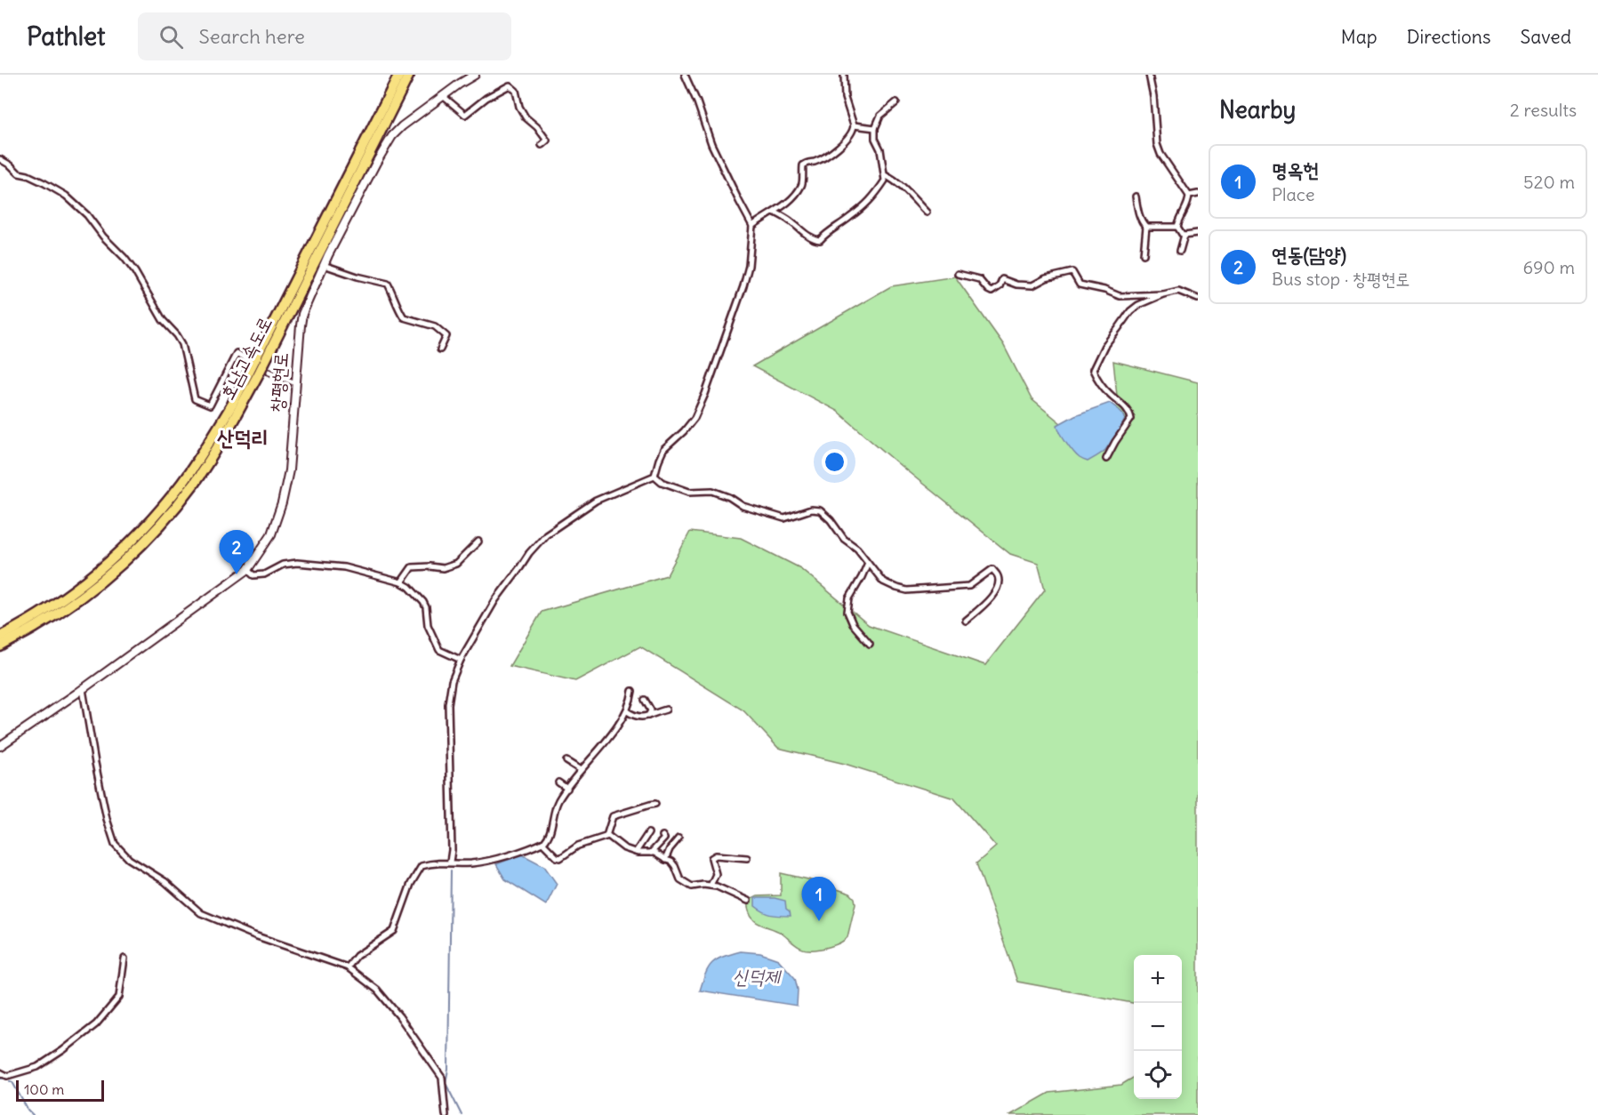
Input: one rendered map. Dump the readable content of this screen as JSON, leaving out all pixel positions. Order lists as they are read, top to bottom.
{
  "streets": {
    "highway": ["호남고속도로"],
    "main road": ["창평현로"]
  },
  "districts": ["산덕리"],
  "water": ["신덕제"],
  "scale_bar": "100 m",
  "page": {
    "header": "Pathlet",
    "search": "Search here",
    "nav": ["Map", "Directions", "Saved"],
    "heading": ["Nearby", "2 results"],
    "list": [
      {
        "mark": "1",
        "name": "명옥헌",
        "note": "Place",
        "value": "520 m"
      },
      {
        "mark": "2",
        "name": "연동(담양)",
        "note": "Bus stop · 창평현로",
        "value": "690 m"
      }
    ],
    "pins": ["2", "1"],
    "map_buttons": ["+", "−"],
    "scale": "100 m"
  }
}
